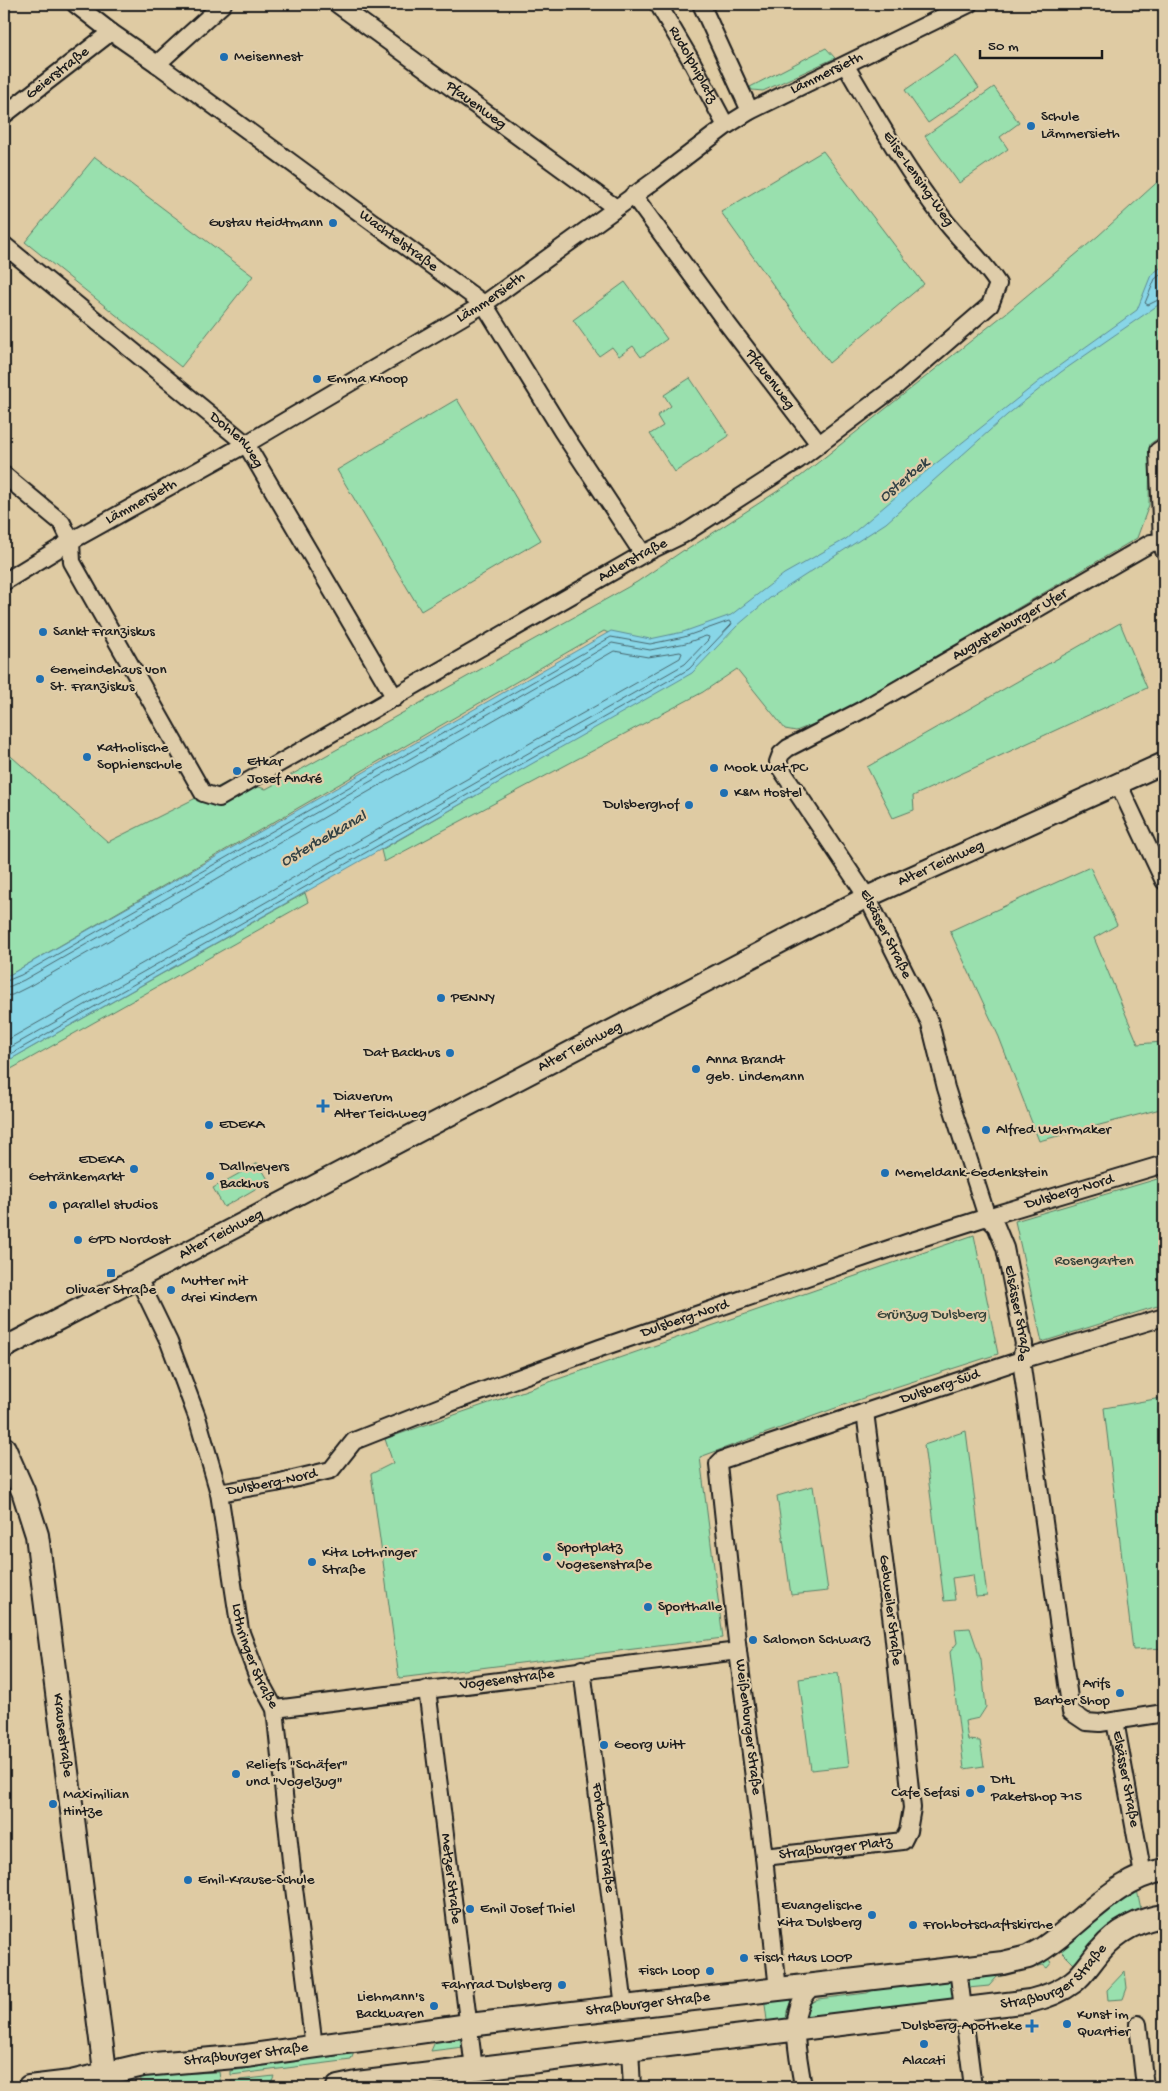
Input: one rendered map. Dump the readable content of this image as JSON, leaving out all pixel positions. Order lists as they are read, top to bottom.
{
  "streets": {
    "main road": ["Krausestraße", "Straßburger Straße"],
    "street": [
      "Rudolphiplatz",
      "Geierstraße",
      "Lämmersieth",
      "Pfauenweg",
      "Elise-Lensing-Weg",
      "Wachtelstraße",
      "Dohlenweg",
      "Adlerstraße",
      "Augustenburger Ufer",
      "Alter Teichweg",
      "Elsässer Straße",
      "Dulsberg-Nord",
      "Dulsberg-Süd",
      "Gebweiler Straße",
      "Lothringer Straße",
      "Vogesenstraße",
      "Weißenburger Straße",
      "Forbacher Straße",
      "Straßburger Platz",
      "Metzer Straße"
    ]
  },
  "crossings": [
    ["Rudolphiplatz", "Lämmersieth"],
    ["Geierstraße", "Wachtelstraße"],
    ["Lämmersieth", "Pfauenweg"],
    ["Lämmersieth", "Elise-Lensing-Weg"],
    ["Lämmersieth", "Wachtelstraße"],
    ["Lämmersieth", "Dohlenweg"],
    ["Lämmersieth", "Adlerstraße"],
    ["Pfauenweg", "Adlerstraße"],
    ["Elise-Lensing-Weg", "Adlerstraße"],
    ["Wachtelstraße", "Adlerstraße"],
    ["Dohlenweg", "Adlerstraße"],
    ["Augustenburger Ufer", "Elsässer Straße"],
    ["Alter Teichweg", "Elsässer Straße"],
    ["Alter Teichweg", "Lothringer Straße"],
    ["Elsässer Straße", "Dulsberg-Nord"],
    ["Elsässer Straße", "Dulsberg-Süd"],
    ["Elsässer Straße", "Straßburger Straße"],
    ["Dulsberg-Nord", "Lothringer Straße"],
    ["Dulsberg-Süd", "Gebweiler Straße"],
    ["Dulsberg-Süd", "Weißenburger Straße"],
    ["Gebweiler Straße", "Straßburger Platz"],
    ["Lothringer Straße", "Vogesenstraße"],
    ["Lothringer Straße", "Straßburger Straße"],
    ["Vogesenstraße", "Weißenburger Straße"],
    ["Vogesenstraße", "Forbacher Straße"],
    ["Vogesenstraße", "Metzer Straße"],
    ["Weißenburger Straße", "Straßburger Platz"],
    ["Weißenburger Straße", "Straßburger Straße"],
    ["Krausestraße", "Straßburger Straße"],
    ["Forbacher Straße", "Straßburger Straße"],
    ["Metzer Straße", "Straßburger Straße"]
  ],
  "water": ["Osterbek", "Osterbekkanal"],
  "parks": ["Rosengarten", "Grünzug Dulsberg"],
  "places": {
    "other": [
      "Meisennest",
      "Schule Lämmersieth",
      "Gustav Heidtmann",
      "Emma Knoop",
      "Sankt Franziskus",
      "Gemeindehaus von St. Franziskus",
      "Katholische Sophienschule",
      "Mook Wat PC",
      "Etkar Josef André",
      "K&M Hostel",
      "Dulsberghof",
      "PENNY",
      "Dat Backhus",
      "Anna Brandt geb. Lindemann",
      "EDEKA",
      "Alfred Wehrmaker",
      "EDEKA Getränkemarkt",
      "Memeldank-Gedenkstein",
      "Dallmeyers Backhus",
      "parallel studios",
      "GPD Nordost",
      "Mutter mit drei Kindern",
      "Sportplatz Vogesenstraße",
      "Kita Lothringer Straße",
      "Sporthalle",
      "Salomon Schwarz",
      "Arifs Barber Shop",
      "Georg Witt",
      "Reliefs \"Schäfer\" und \"Vogelzug\"",
      "DHL Paketshop 715",
      "Cafe Sefasi",
      "Maximilian Hintze",
      "Emil-Krause-Schule",
      "Emil Josef Thiel",
      "Evangelische Kita Dulsberg",
      "Frohbotschaftskirche",
      "Fisch Haus LOOP",
      "Fisch Loop",
      "Fahrrad Dulsberg",
      "Liehmann's Backwaren",
      "Kunst im Quartier",
      "Alacati"
    ],
    "health": ["Diaverum Alter Teichweg", "Dulsberg-Apotheke"],
    "transit": ["Olivaer Straße"]
  },
  "scale_bar": "50 m"
}
